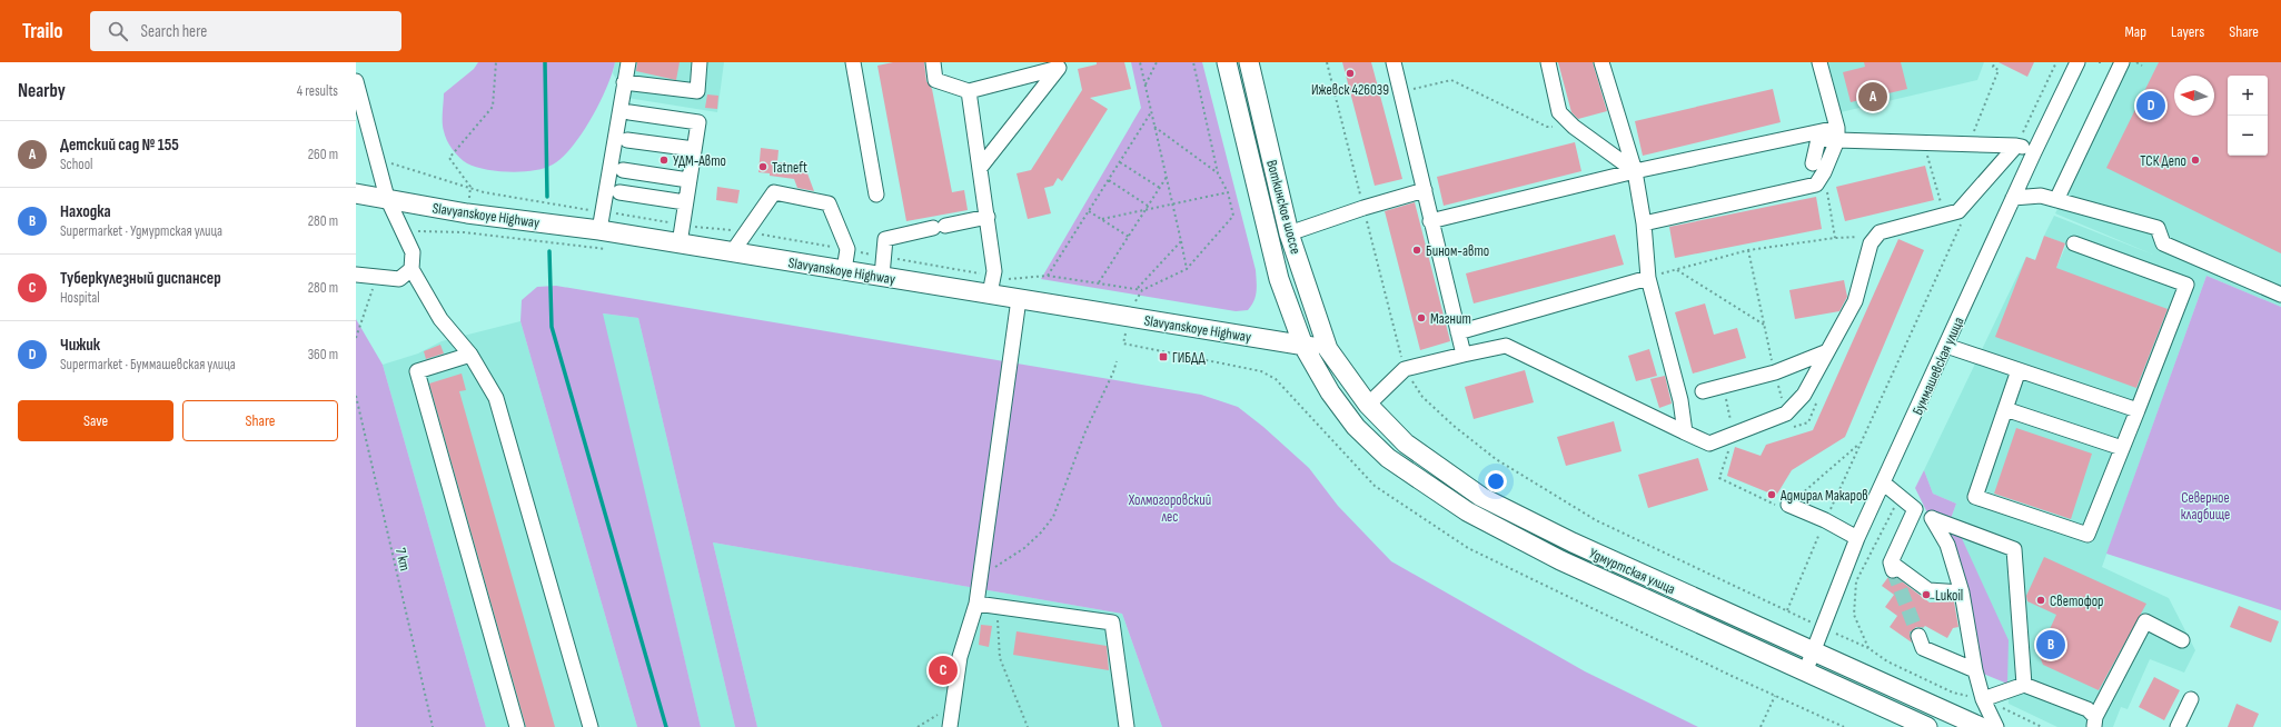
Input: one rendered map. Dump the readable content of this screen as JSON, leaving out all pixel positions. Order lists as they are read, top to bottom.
{
  "streets": {
    "main road": ["Воткинское шоссе", "Slavyanskoye Highway", "Удмуртская улица"],
    "street": ["Буммашевская улица"],
    "path": ["7 km"]
  },
  "crossings": [
    ["Воткинское шоссе", "Slavyanskoye Highway"],
    ["Воткинское шоссе", "Удмуртская улица"],
    ["Slavyanskoye Highway", "Удмуртская улица"],
    ["Буммашевская улица", "Удмуртская улица"]
  ],
  "parks": ["Северное кладбище", "Холмогоровский лес"],
  "places": {
    "other": [
      "Ижевск 426039",
      "УДМ-Авто",
      "ТСК Депо",
      "Tatneft",
      "Бином-авто",
      "Магнит",
      "Адмирал Макаров",
      "Lukoil",
      "Светофор"
    ],
    "transit": ["ГИБДД"]
  },
  "north": "left",
  "page": {
    "header": "Trailo",
    "search": "Search here",
    "nav": ["Map", "Layers", "Share"],
    "heading": ["Nearby", "4 results"],
    "map_buttons": ["+", "−"],
    "pins": [
      "A",
      "D",
      "B",
      "C"
    ],
    "list": [
      {
        "mark": "A",
        "name": "Детский сад № 155",
        "note": "School",
        "value": "260 m"
      },
      {
        "mark": "B",
        "name": "Находка",
        "note": "Supermarket · Удмуртская улица",
        "value": "280 m"
      },
      {
        "mark": "C",
        "name": "Туберкулезный диспансер",
        "note": "Hospital",
        "value": "280 m"
      },
      {
        "mark": "D",
        "name": "Чижик",
        "note": "Supermarket · Буммашевская улица",
        "value": "360 m"
      }
    ],
    "buttons": ["Save", "Share"]
  }
}
